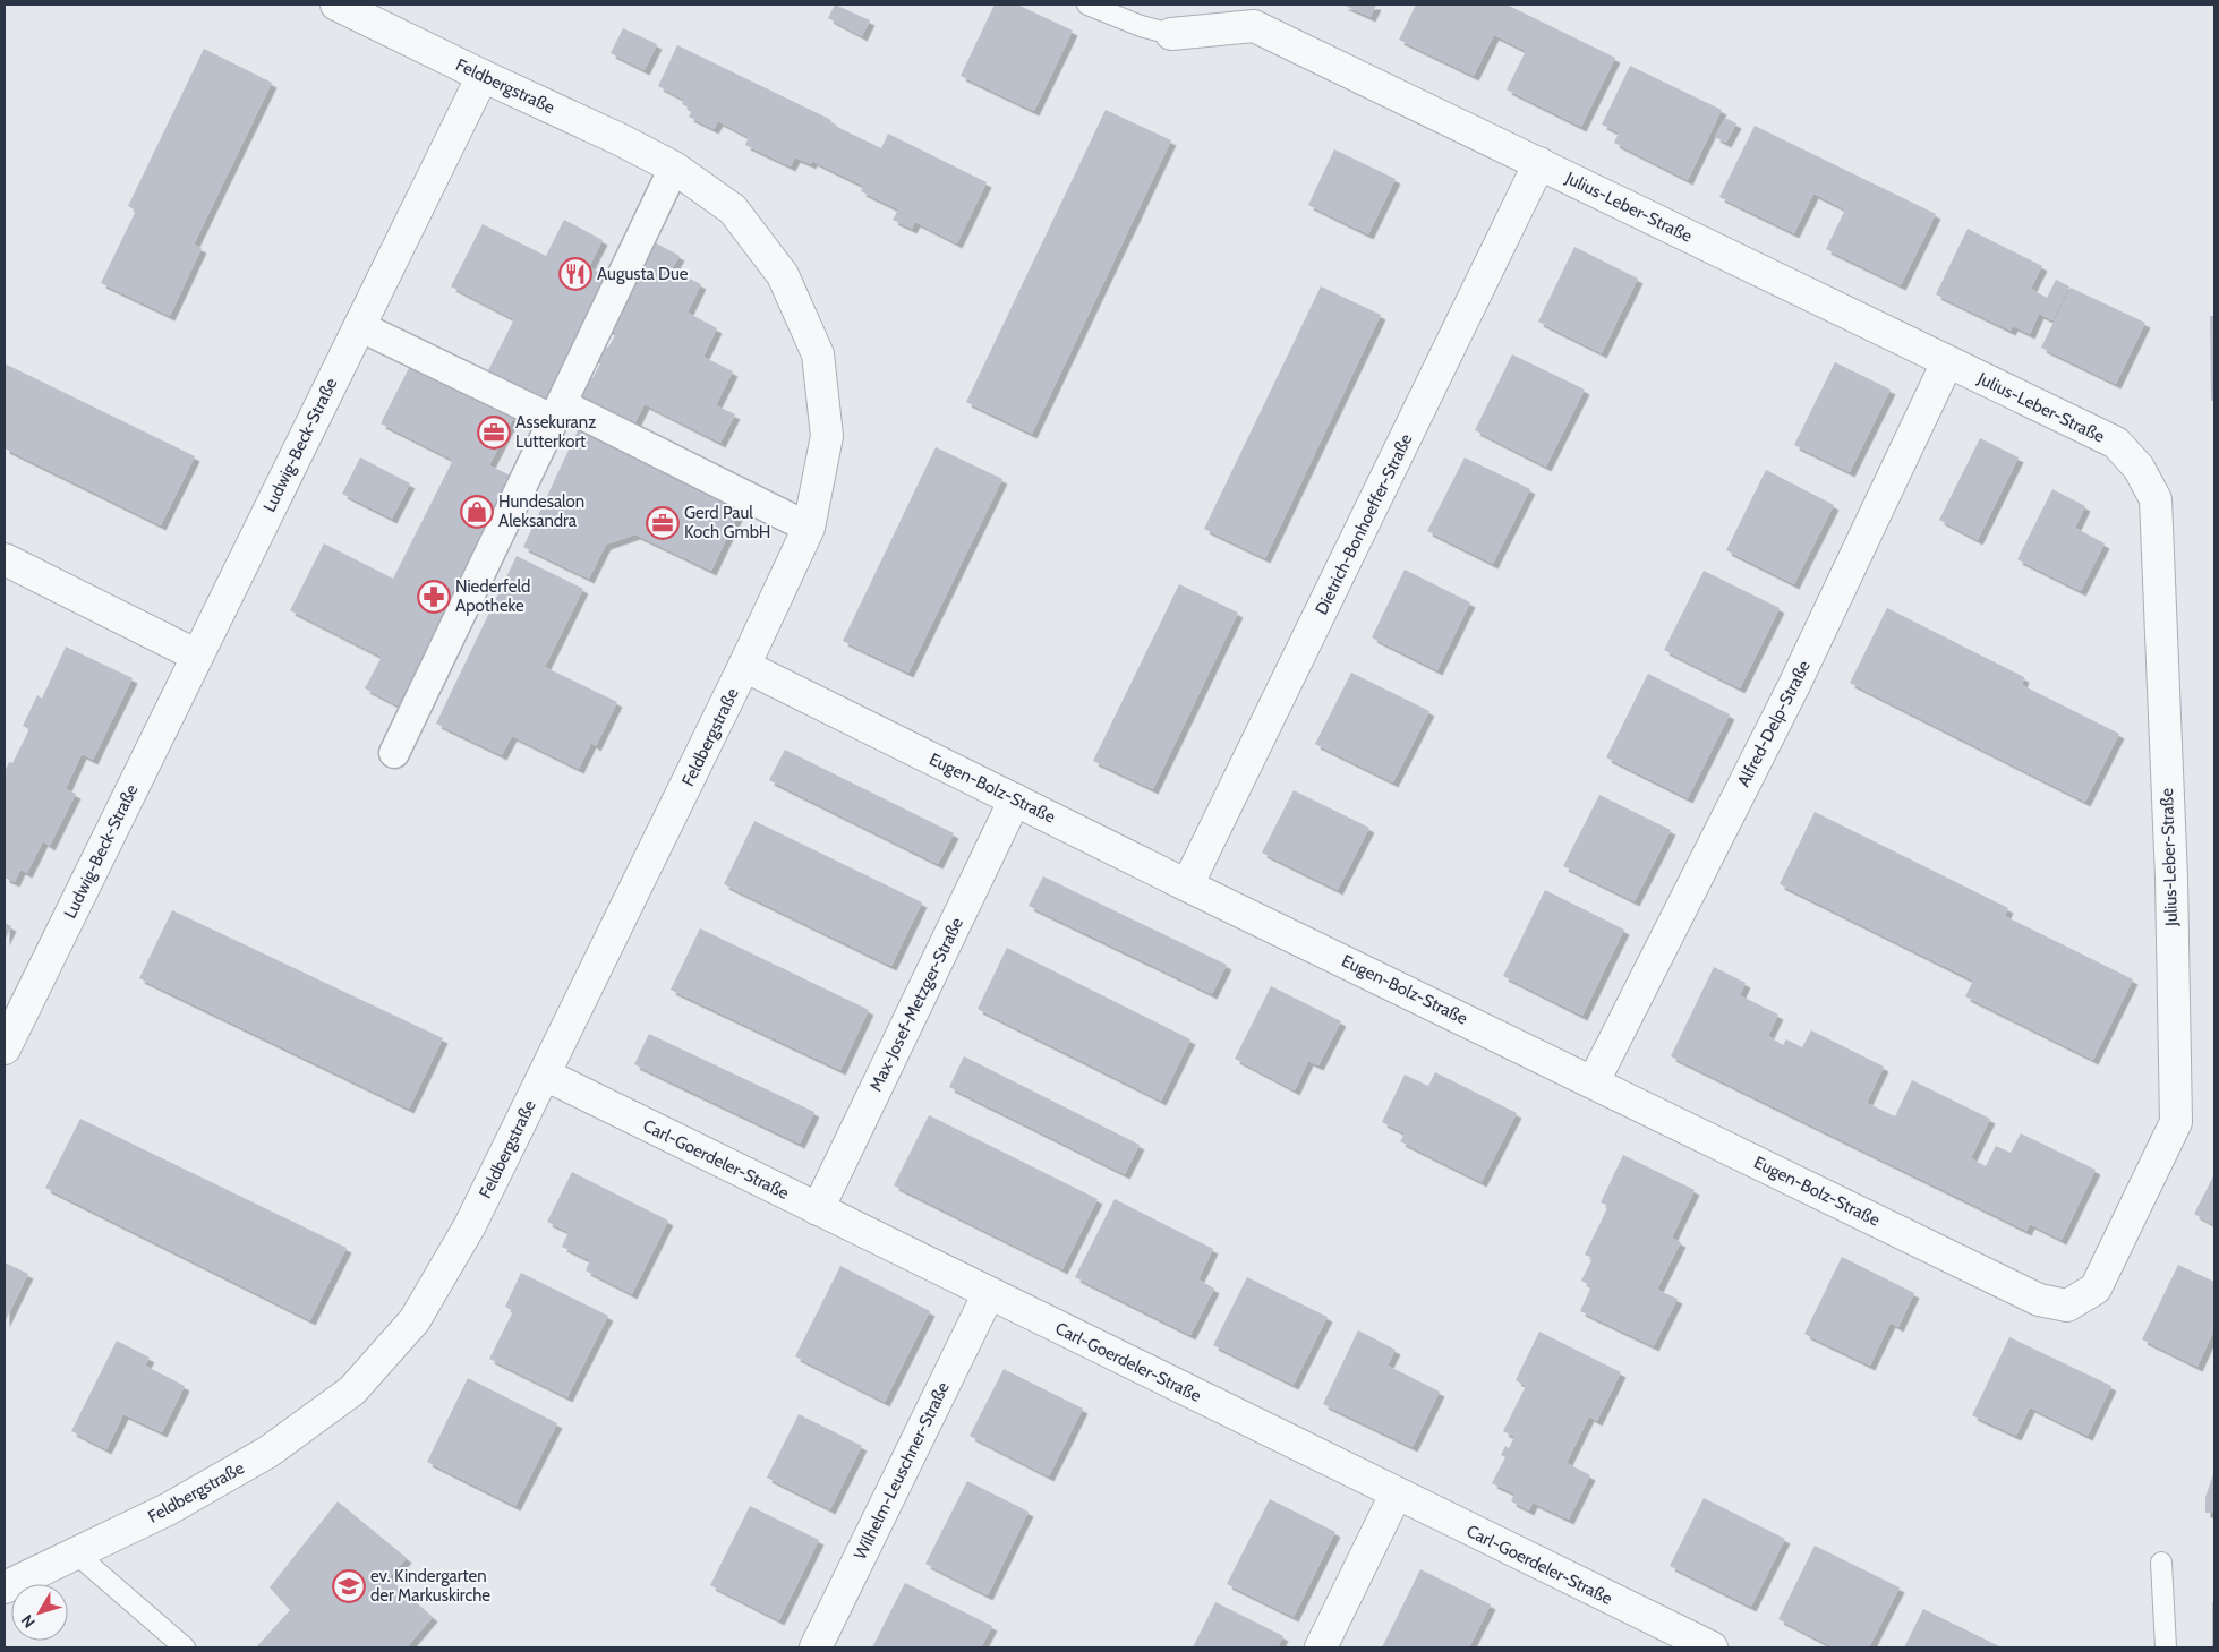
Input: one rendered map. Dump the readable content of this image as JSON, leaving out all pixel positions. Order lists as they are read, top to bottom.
{
  "streets": {
    "street": [
      "Feldbergstraße",
      "Julius-Leber-Straße",
      "Ludwig-Beck-Straße",
      "Dietrich-Bonhoeffer-Straße",
      "Alfred-Delp-Straße",
      "Eugen-Bolz-Straße",
      "Max-Josef-Metzger-Straße",
      "Carl-Goerdeler-Straße",
      "Wilhelm-Leuschner-Straße"
    ]
  },
  "crossings": [
    ["Feldbergstraße", "Ludwig-Beck-Straße"],
    ["Feldbergstraße", "Eugen-Bolz-Straße"],
    ["Feldbergstraße", "Carl-Goerdeler-Straße"],
    ["Julius-Leber-Straße", "Dietrich-Bonhoeffer-Straße"],
    ["Julius-Leber-Straße", "Alfred-Delp-Straße"],
    ["Julius-Leber-Straße", "Eugen-Bolz-Straße"],
    ["Dietrich-Bonhoeffer-Straße", "Eugen-Bolz-Straße"],
    ["Alfred-Delp-Straße", "Eugen-Bolz-Straße"],
    ["Eugen-Bolz-Straße", "Max-Josef-Metzger-Straße"],
    ["Max-Josef-Metzger-Straße", "Carl-Goerdeler-Straße"],
    ["Carl-Goerdeler-Straße", "Wilhelm-Leuschner-Straße"]
  ],
  "places": {
    "restaurant": ["Augusta Due"],
    "office": ["Assekuranz Lutterkort", "Gerd Paul Koch GmbH"],
    "shop": ["Hundesalon Aleksandra"],
    "pharmacy": ["Niederfeld Apotheke"],
    "school or university": ["ev. Kindergarten der Markuskirche"]
  },
  "north": "bottom left"
}
